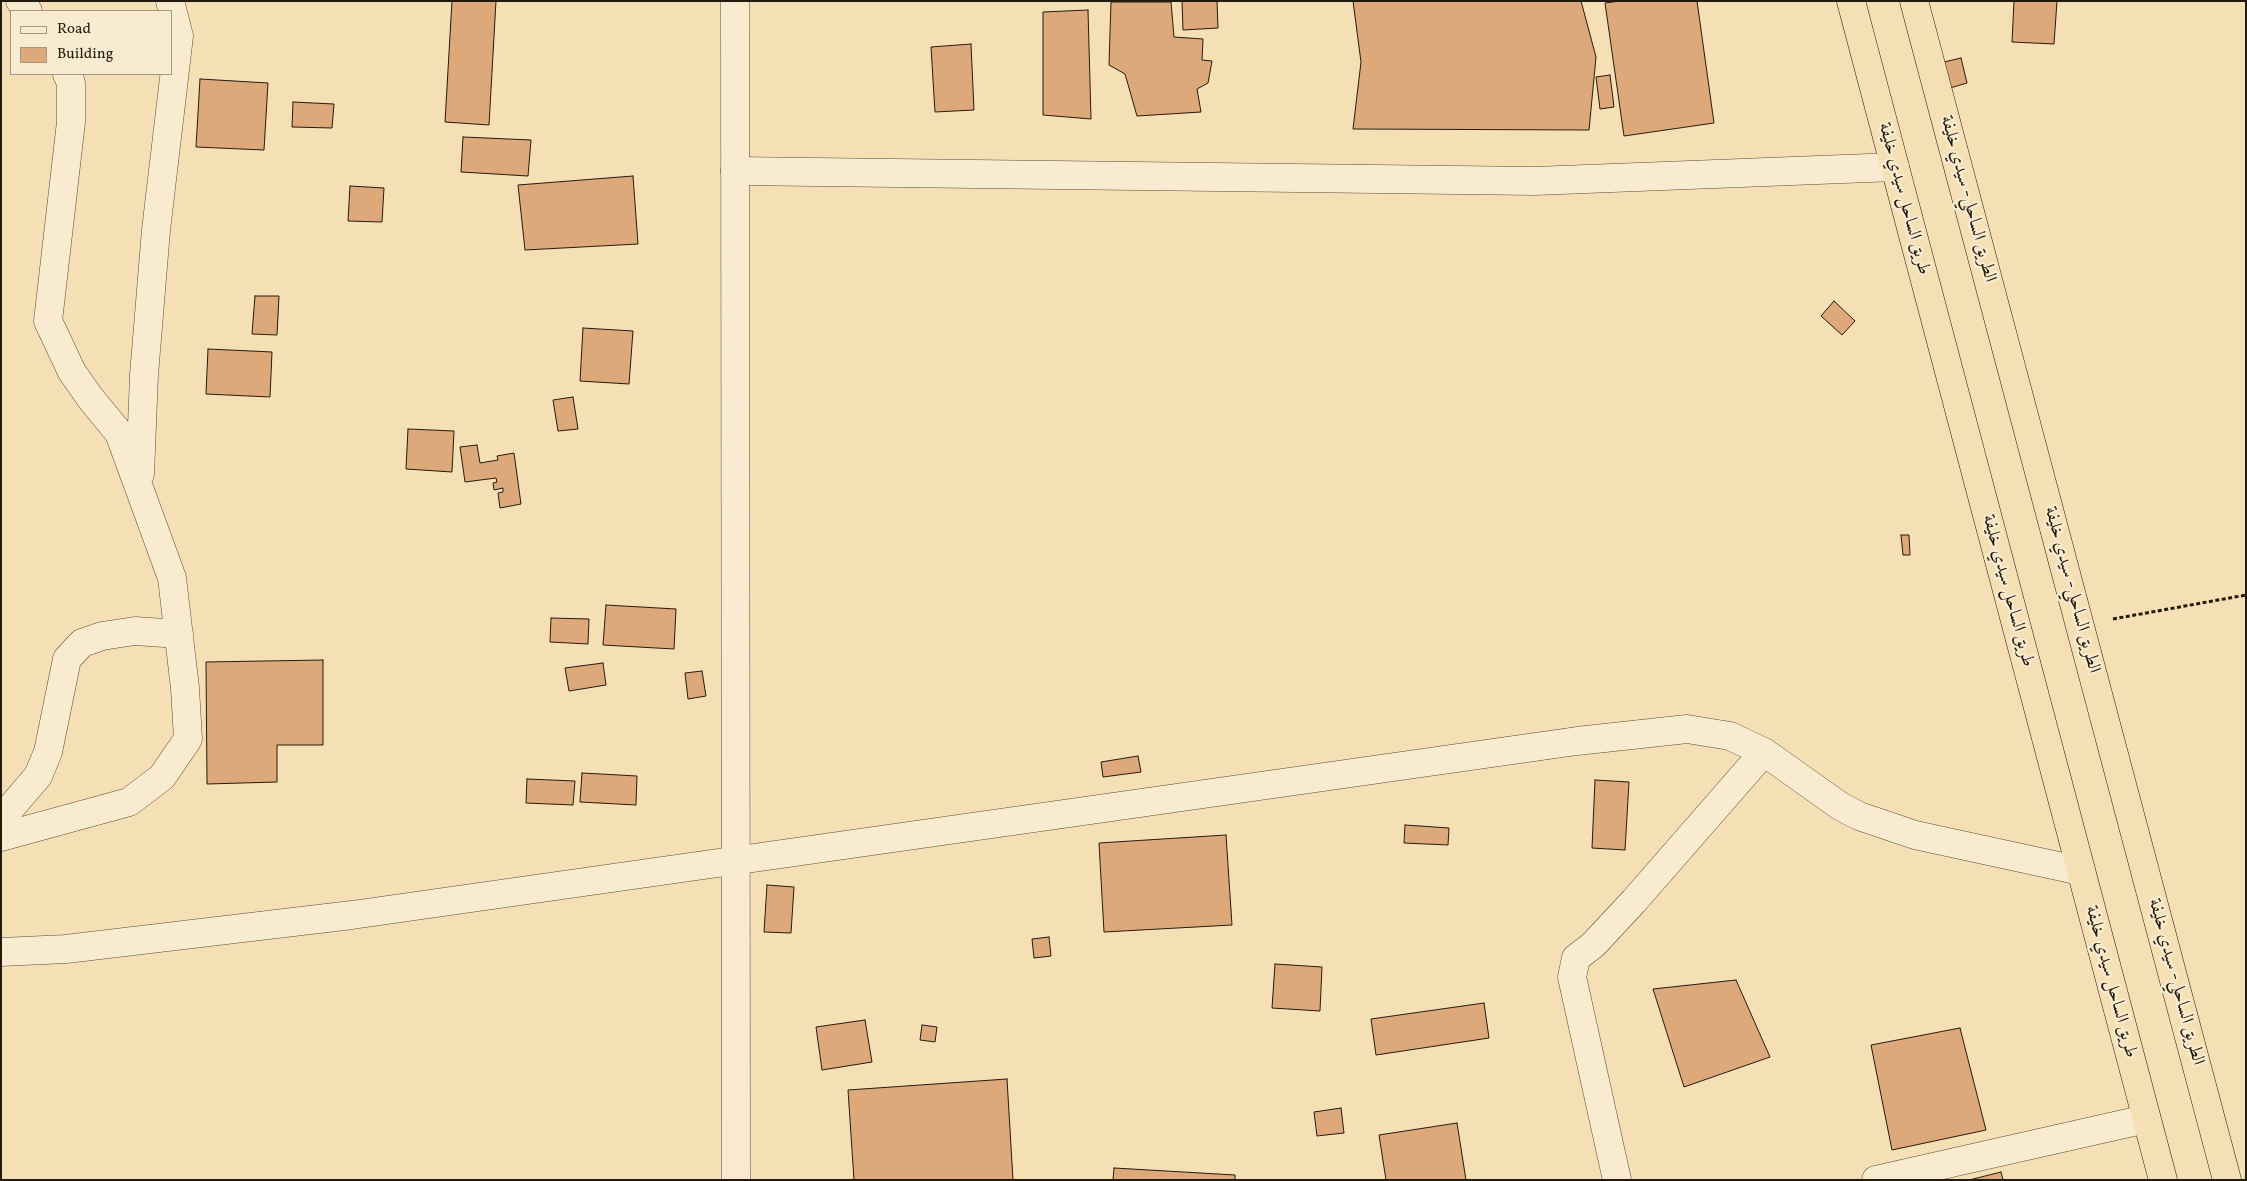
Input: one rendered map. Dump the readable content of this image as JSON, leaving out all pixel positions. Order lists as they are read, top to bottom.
{
  "streets": {
    "highway": ["طريق الساحل سيدي خليفة", "الطريق الساحلي- سيدي خليفة"]
  },
  "legend": ["Road", "Building"]
}
